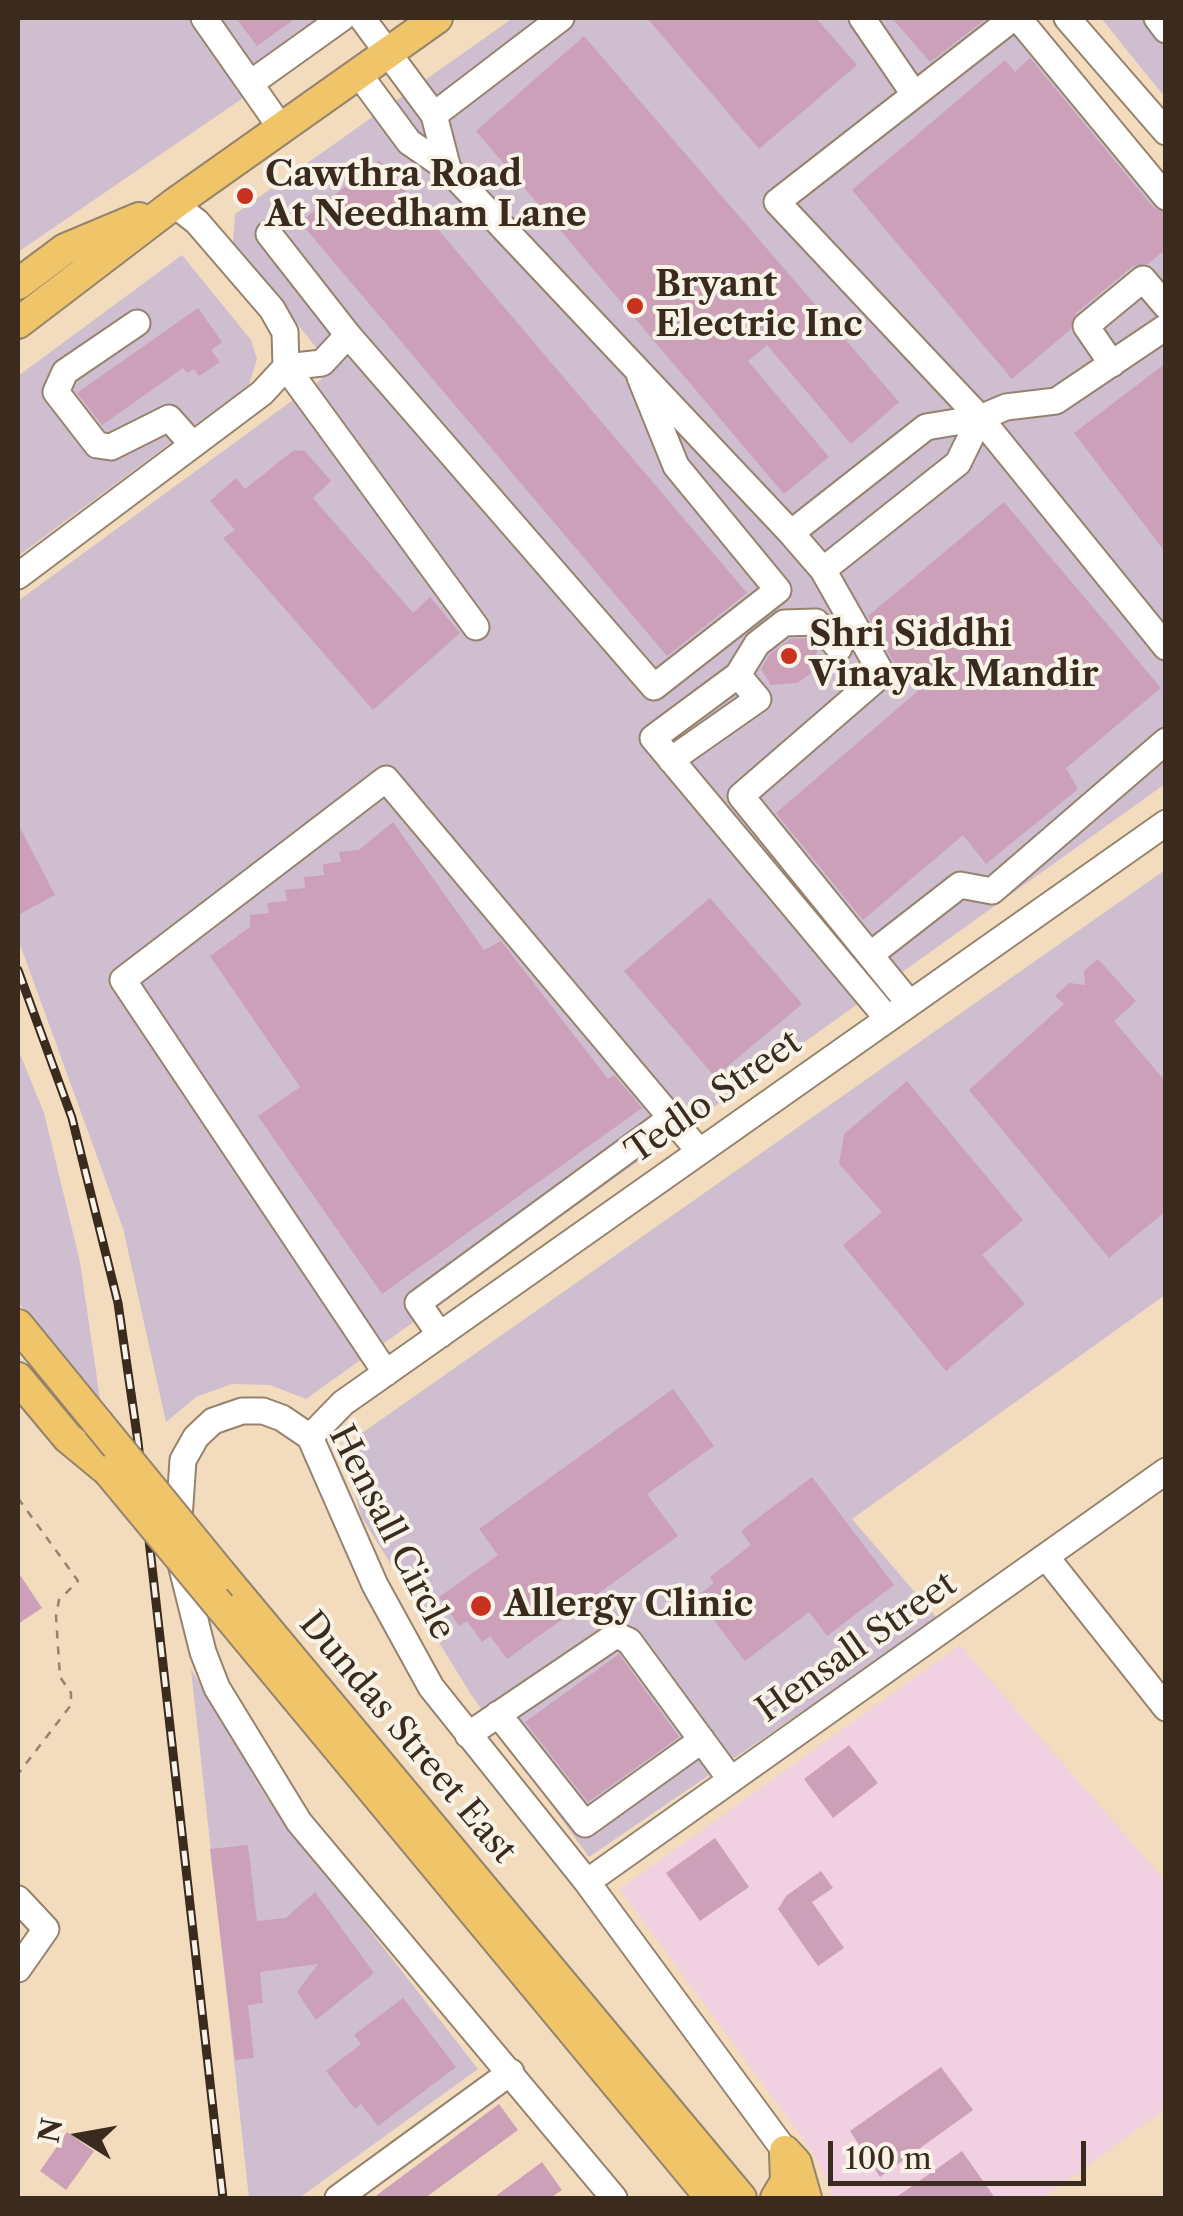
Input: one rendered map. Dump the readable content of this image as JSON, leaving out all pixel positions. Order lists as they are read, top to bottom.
{
  "streets": {
    "main road": ["Dundas Street East"],
    "street": ["Tedlo Street", "Hensall Circle", "Hensall Street"]
  },
  "crossings": [
    ["Tedlo Street", "Hensall Circle"],
    ["Hensall Circle", "Hensall Street"]
  ],
  "places": [
    "Cawthra Road At Needham Lane",
    "Bryant Electric Inc",
    "Shri Siddhi Vinayak Mandir",
    "Allergy Clinic"
  ],
  "scale_bar": "100 m",
  "north": "left"
}
